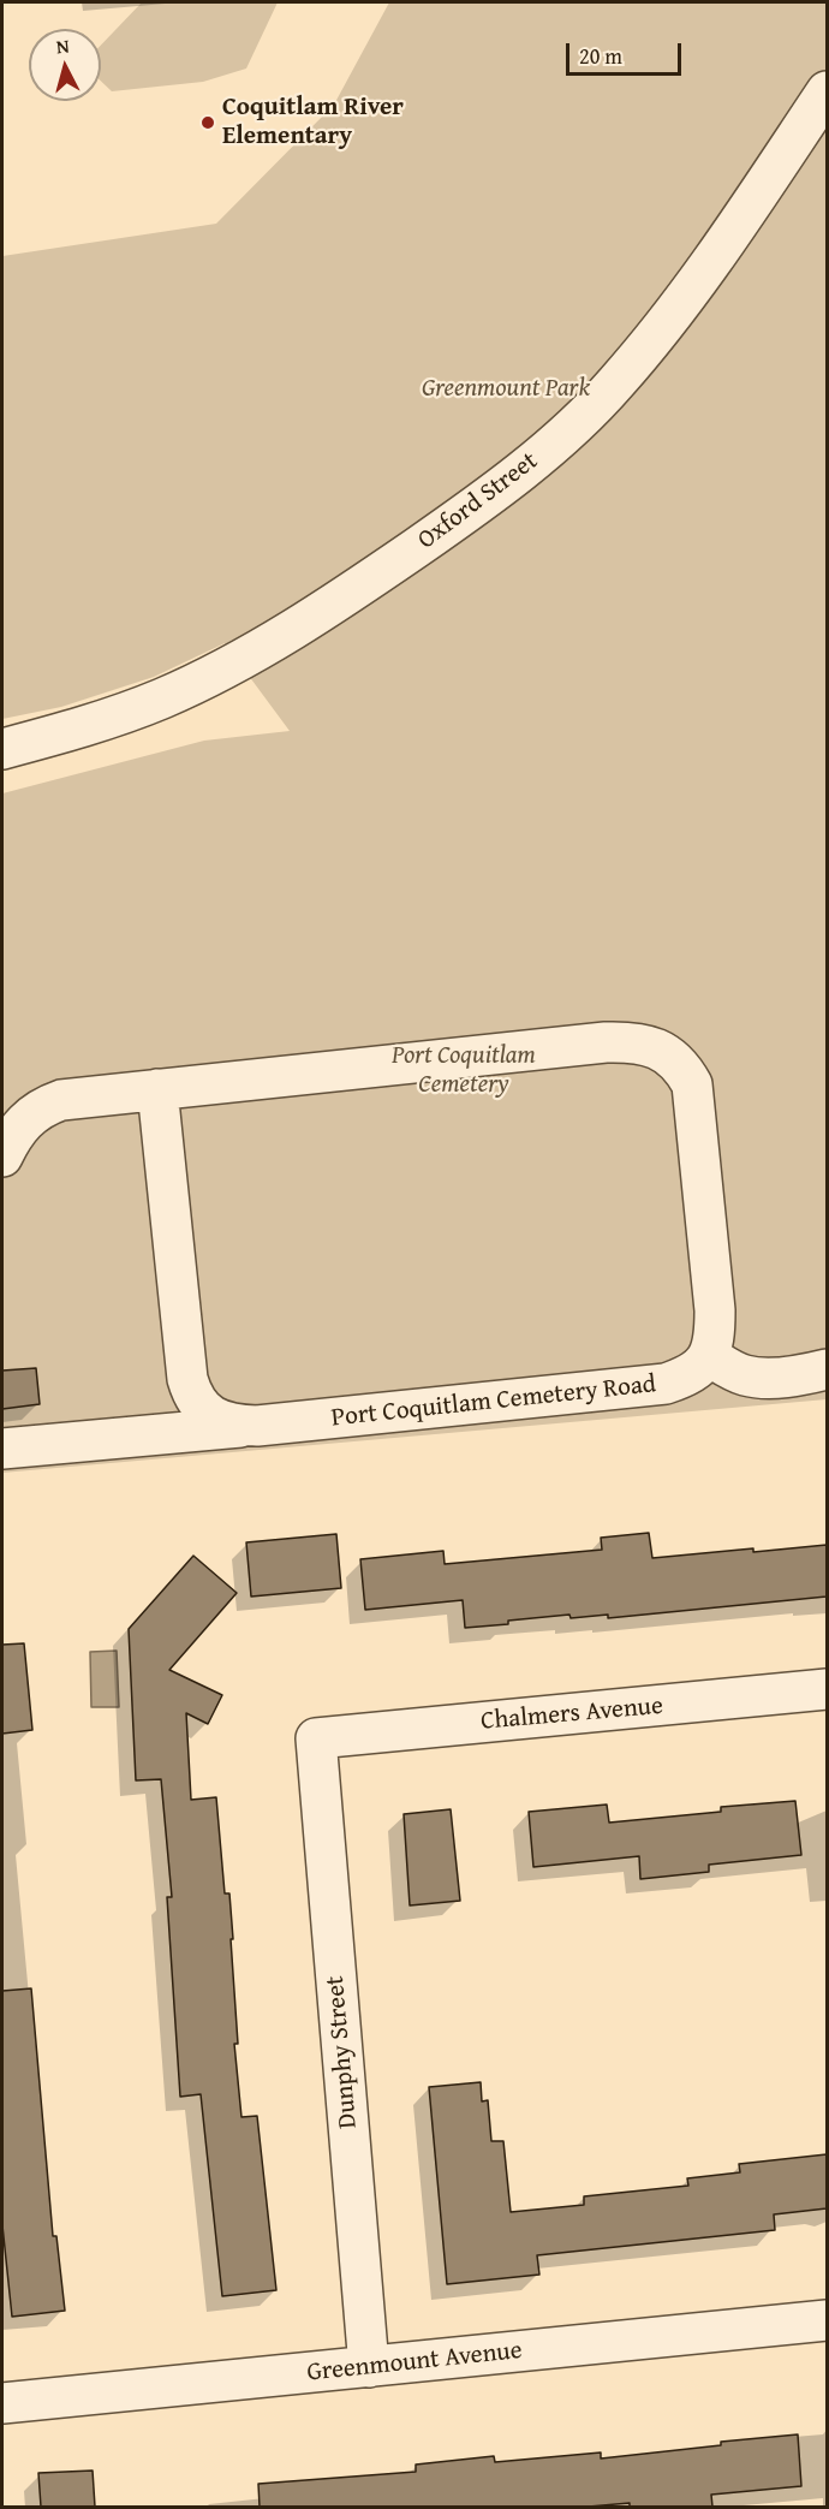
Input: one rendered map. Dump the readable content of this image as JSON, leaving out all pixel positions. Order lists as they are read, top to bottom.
{
  "streets": {
    "street": [
      "Oxford Street",
      "Port Coquitlam Cemetery Road",
      "Chalmers Avenue",
      "Dunphy Street",
      "Greenmount Avenue"
    ]
  },
  "crossings": [
    ["Chalmers Avenue", "Dunphy Street"],
    ["Dunphy Street", "Greenmount Avenue"]
  ],
  "parks": ["Greenmount Park", "Port Coquitlam Cemetery"],
  "places": ["Coquitlam River Elementary"],
  "scale_bar": "20 m",
  "north": "top"
}
